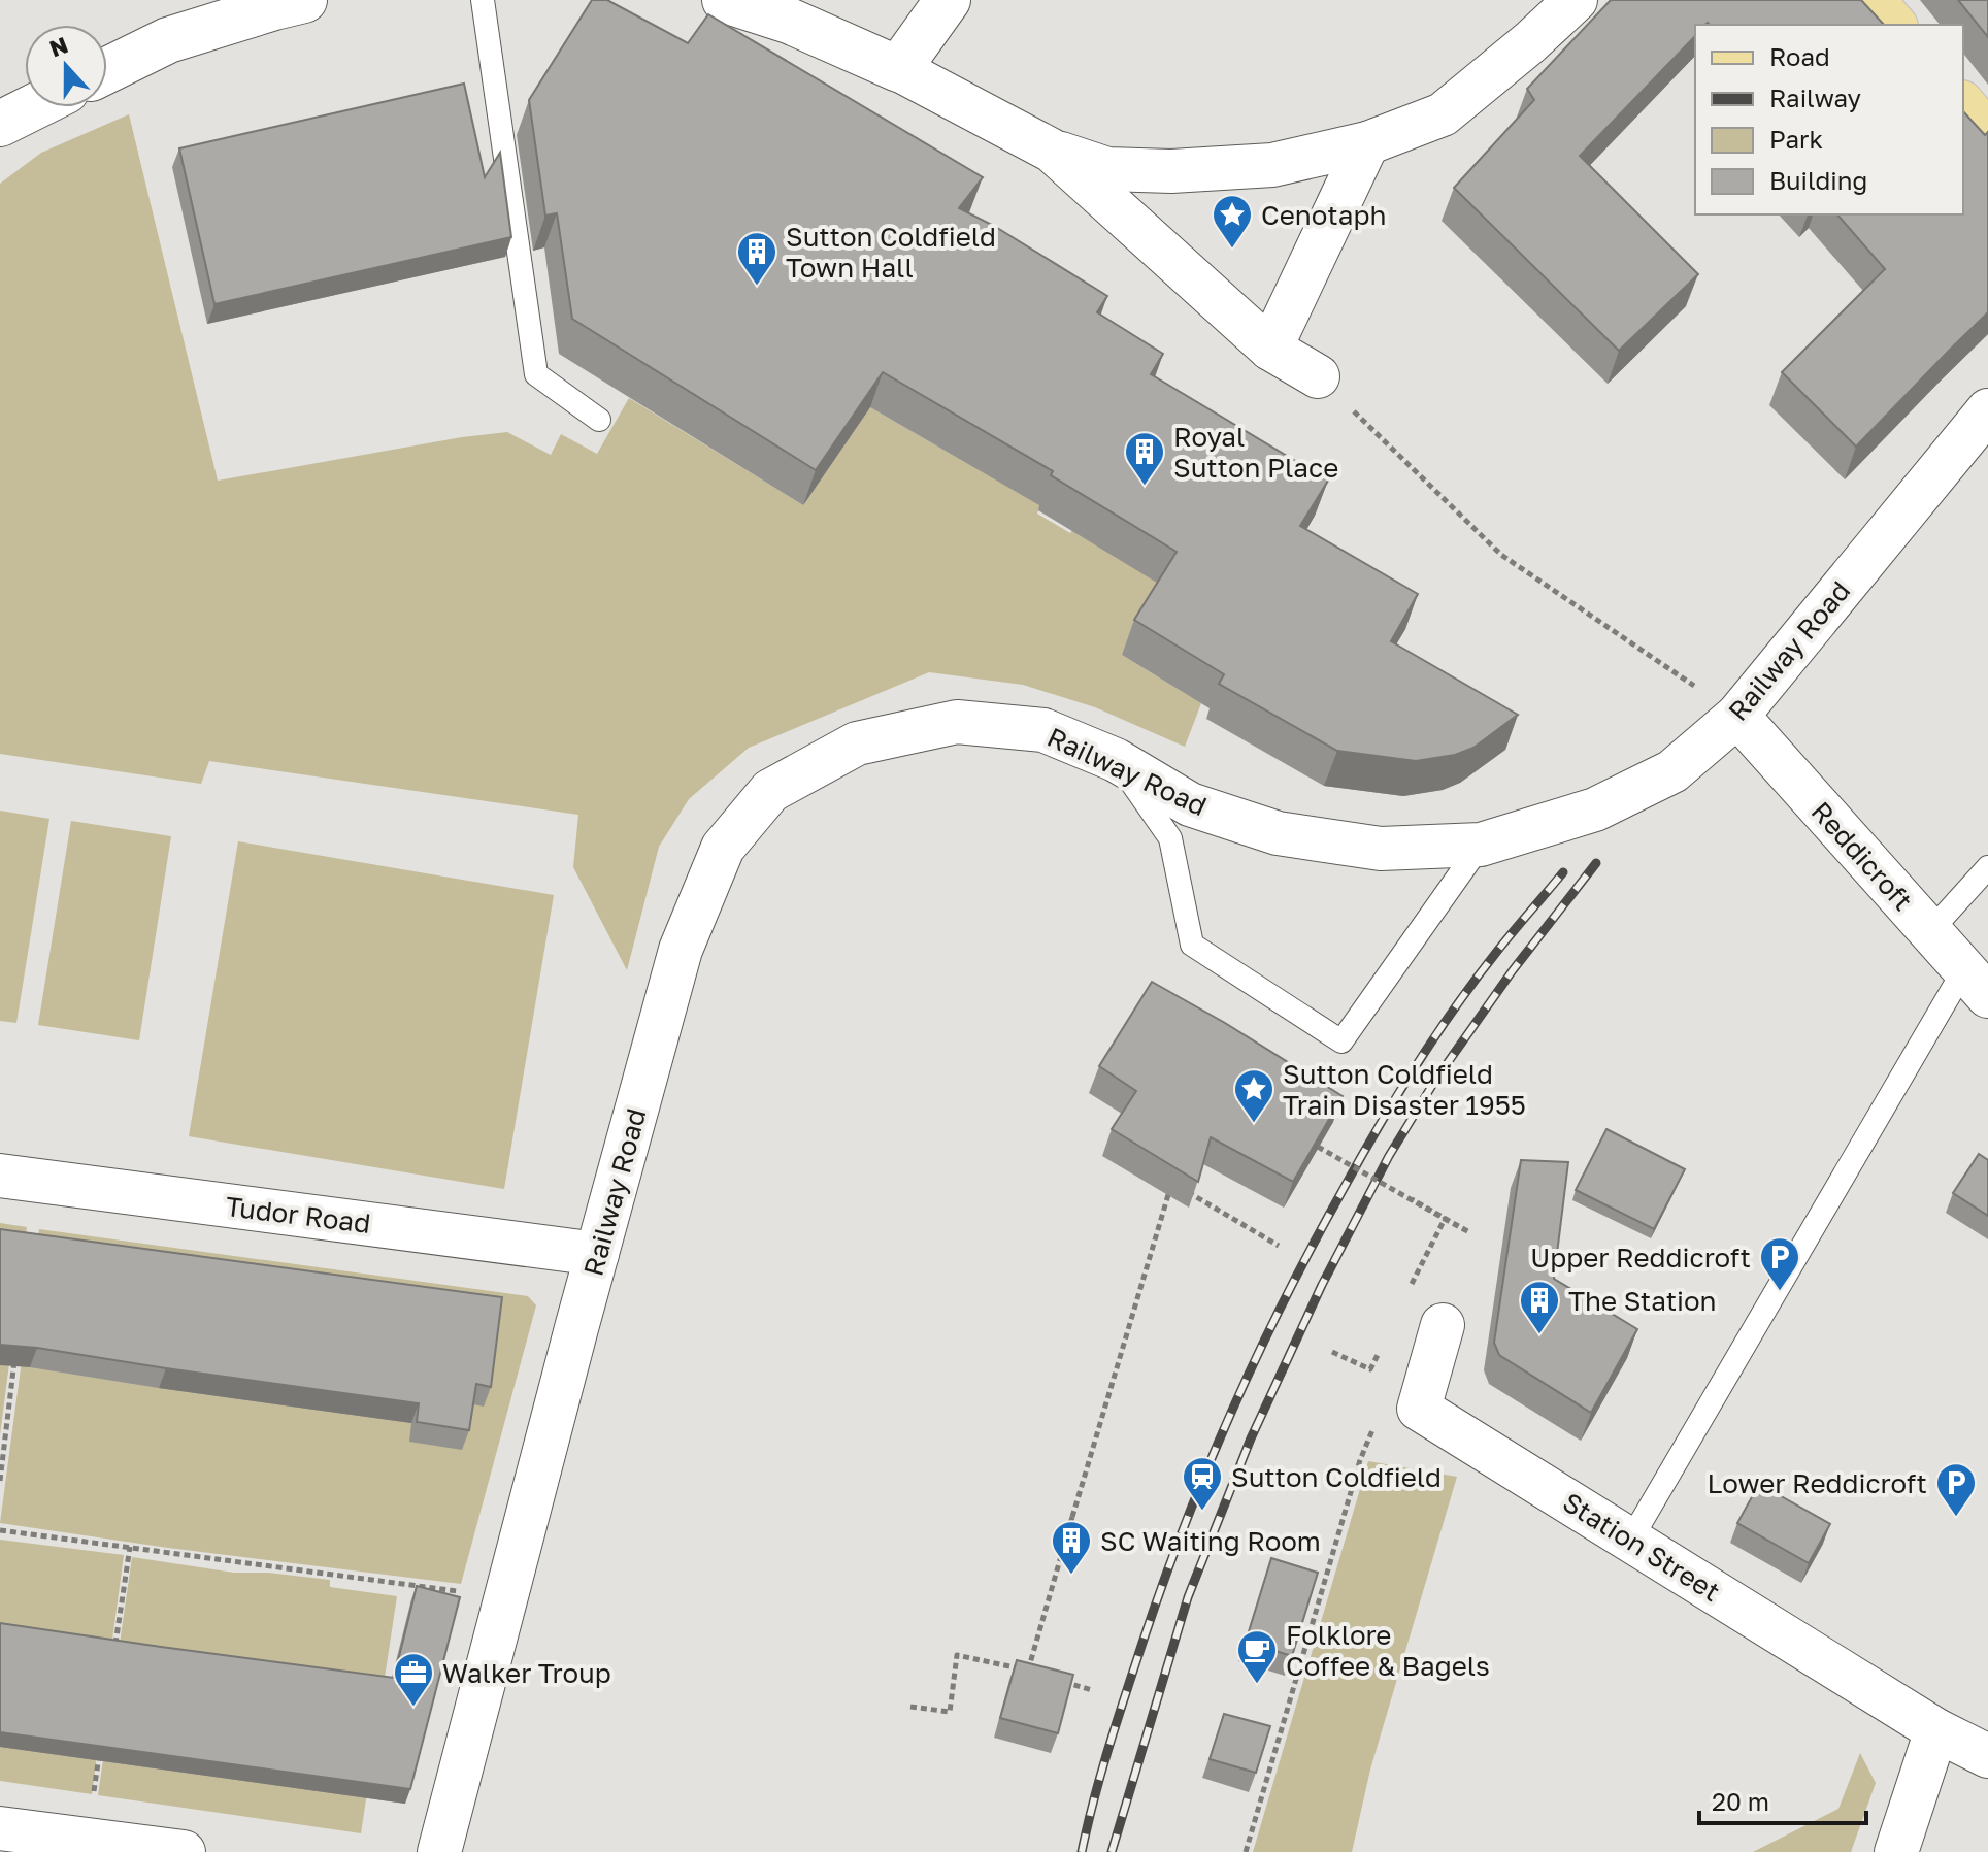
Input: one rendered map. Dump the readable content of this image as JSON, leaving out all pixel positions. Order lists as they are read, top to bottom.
{
  "streets": {
    "street": [
      "Railway Road",
      "Reddicroft",
      "Tudor Road",
      "Station Street"
    ]
  },
  "crossings": [
    ["Railway Road", "Reddicroft"],
    ["Railway Road", "Tudor Road"]
  ],
  "places": {
    "place": ["Cenotaph", "Sutton Coldfield Train Disaster 1955"],
    "building": [
      "Sutton Coldfield Town Hall",
      "Royal Sutton Place",
      "The Station",
      "SC Waiting Room"
    ],
    "parking": ["Upper Reddicroft", "Lower Reddicroft"],
    "station": ["Sutton Coldfield"],
    "cafe": ["Folklore Coffee & Bagels"],
    "office": ["Walker Troup"]
  },
  "legend": [
    "Road",
    "Railway",
    "Park",
    "Building"
  ],
  "scale_bar": "20 m",
  "north": "top"
}
